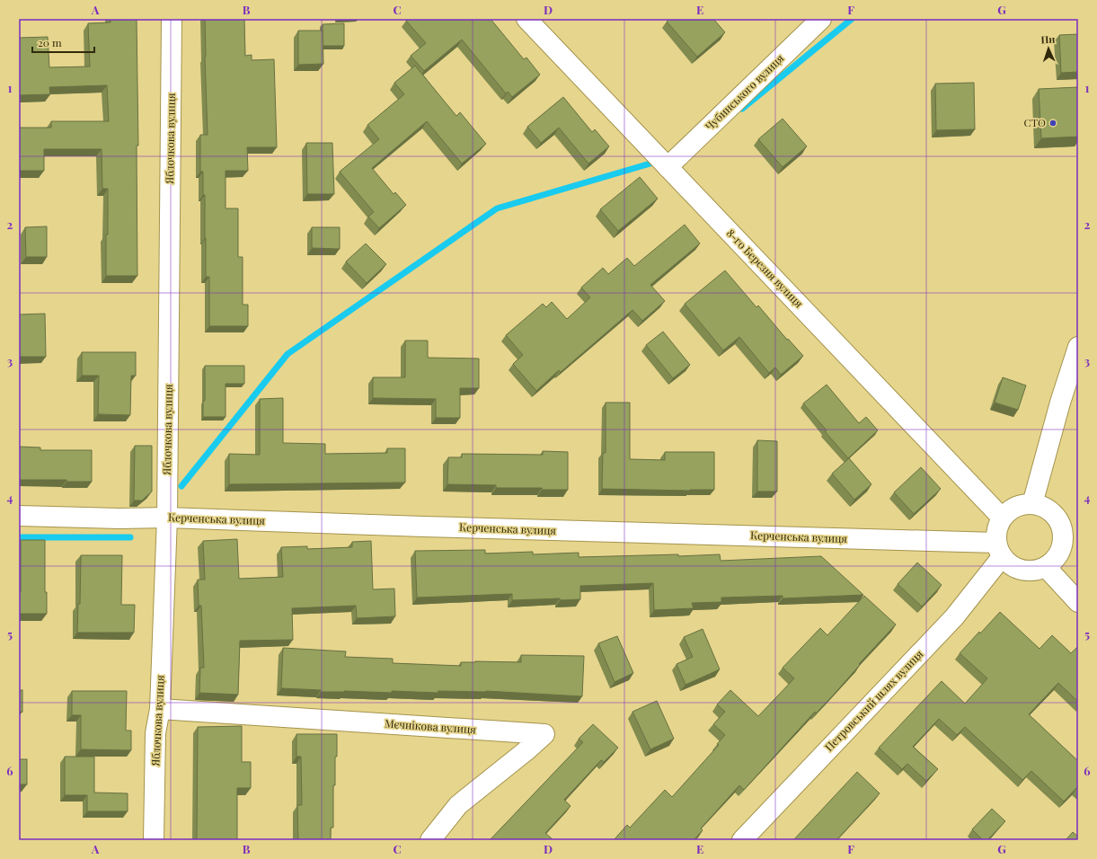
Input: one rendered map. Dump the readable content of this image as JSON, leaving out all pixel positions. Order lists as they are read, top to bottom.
{
  "streets": {
    "street": [
      "Чубинського вулиця",
      "Яблочкова вулиця",
      "8-го Березня вулиця",
      "Керченська вулиця",
      "Петровський шлях вулиця",
      "Мєчнікова вулиця"
    ]
  },
  "crossings": [
    ["Чубинського вулиця", "8-го Березня вулиця"],
    ["Яблочкова вулиця", "Керченська вулиця"],
    ["Яблочкова вулиця", "Мєчнікова вулиця"],
    ["8-го Березня вулиця", "Керченська вулиця"],
    ["8-го Березня вулиця", "Петровський шлях вулиця"],
    ["Керченська вулиця", "Петровський шлях вулиця"]
  ],
  "places": ["СТО"],
  "scale_bar": "20 m",
  "north": "top",
  "grid": {
    "columns": [
      "A",
      "B",
      "C",
      "D",
      "E",
      "F",
      "G"
    ],
    "rows": [
      "1",
      "2",
      "3",
      "4",
      "5",
      "6"
    ]
  }
}
